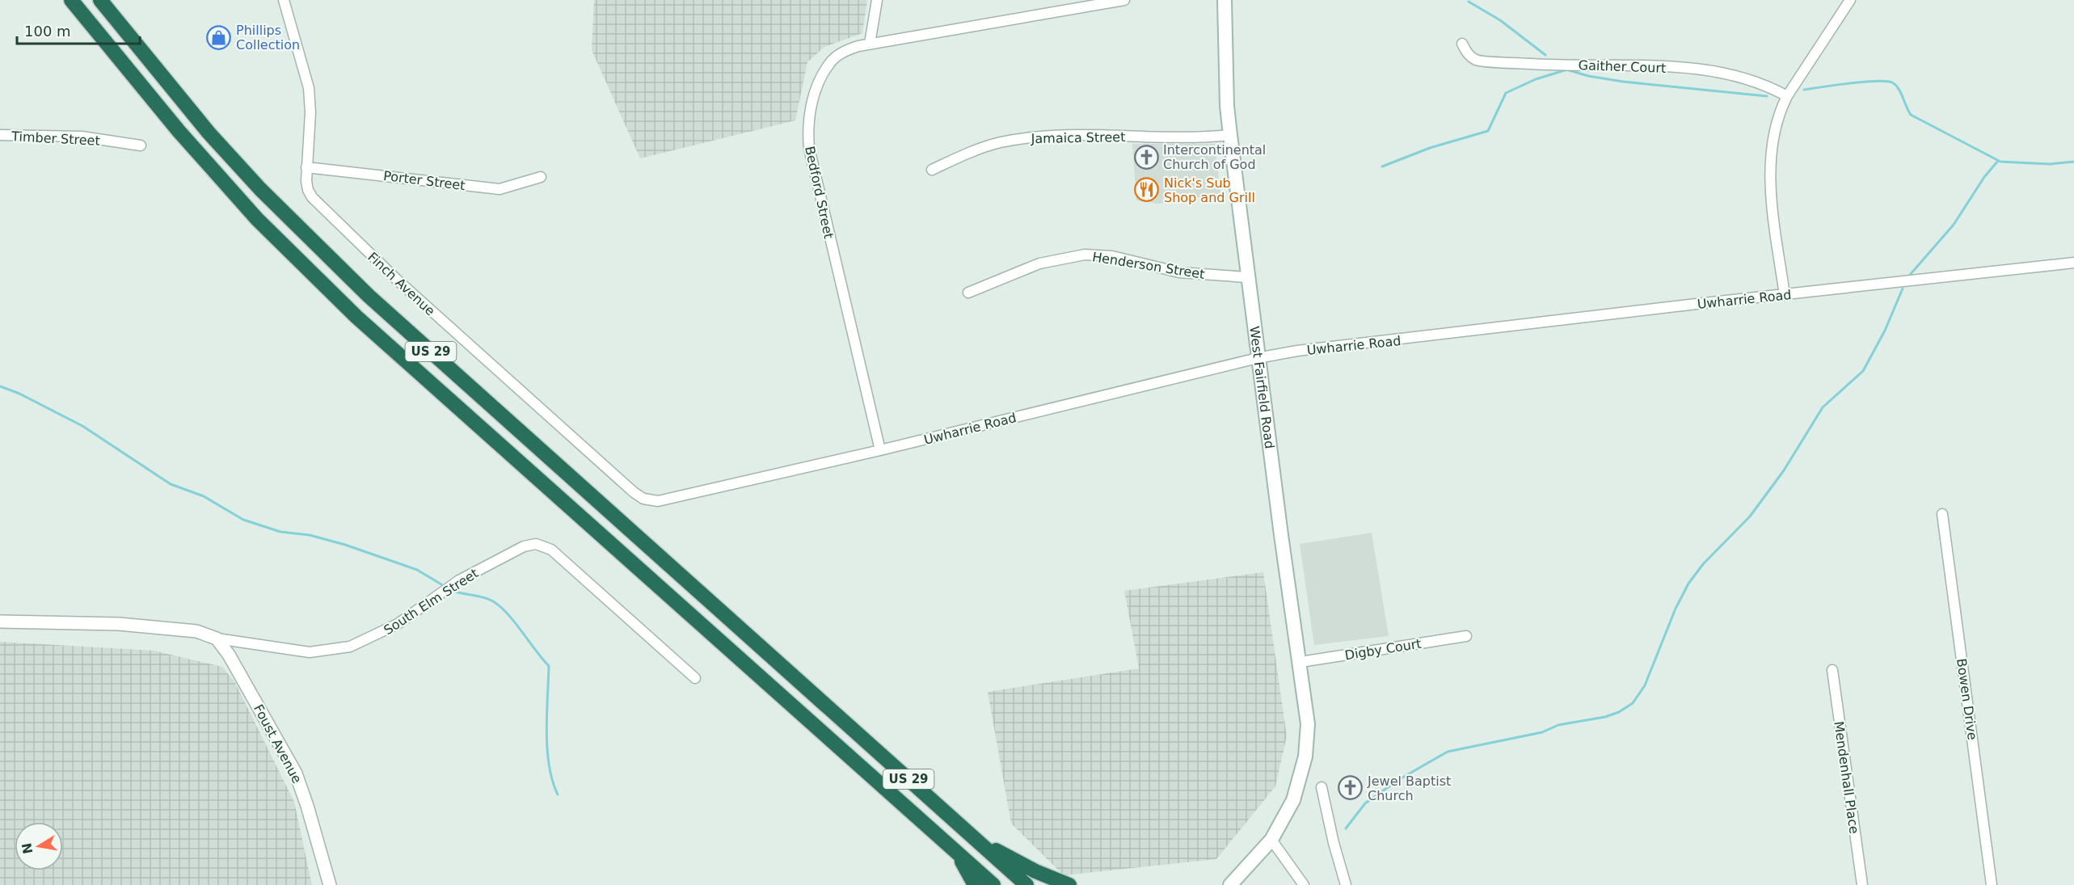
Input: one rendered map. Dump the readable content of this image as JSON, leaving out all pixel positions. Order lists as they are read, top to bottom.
{
  "streets": {
    "highway": ["US 29"],
    "main road": ["West Fairfield Road"],
    "street": [
      "Gaither Court",
      "Jamaica Street",
      "Timber Street",
      "Porter Street",
      "Bedford Street",
      "Henderson Street",
      "Finch Avenue",
      "Uwharrie Road",
      "South Elm Street",
      "Digby Court",
      "Bowen Drive",
      "Foust Avenue",
      "Mendenhall Place"
    ]
  },
  "crossings": [
    ["Jamaica Street", "West Fairfield Road"],
    ["Porter Street", "Finch Avenue"],
    ["Bedford Street", "Uwharrie Road"],
    ["Henderson Street", "West Fairfield Road"],
    ["Finch Avenue", "Uwharrie Road"],
    ["Uwharrie Road", "West Fairfield Road"],
    ["West Fairfield Road", "Digby Court"],
    ["South Elm Street", "Foust Avenue"]
  ],
  "places": {
    "shop": ["Phillips Collection"],
    "church": ["Intercontinental Church of God", "Jewel Baptist Church"],
    "restaurant": ["Nick's Sub Shop and Grill"]
  },
  "scale_bar": "100 m",
  "north": "left"
}
